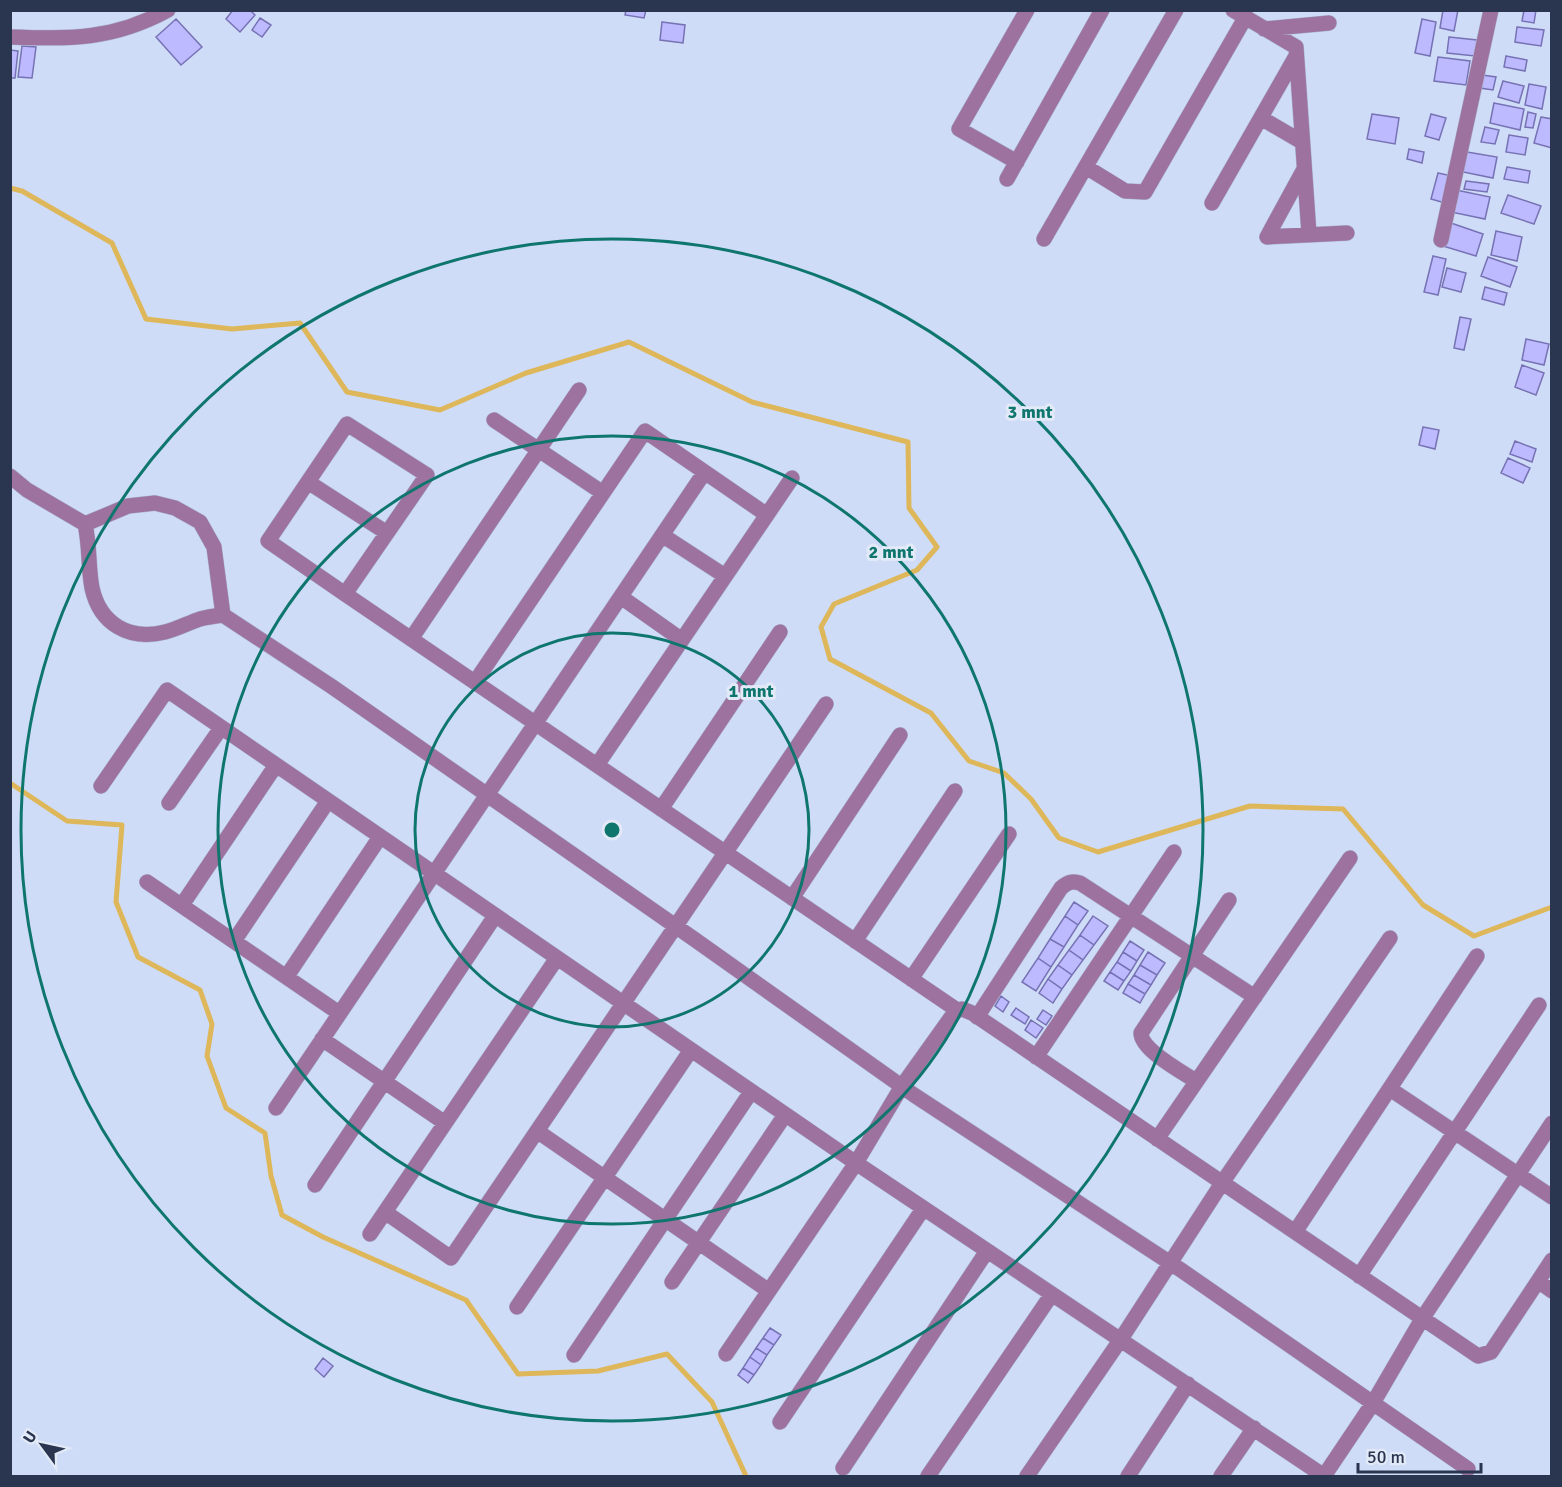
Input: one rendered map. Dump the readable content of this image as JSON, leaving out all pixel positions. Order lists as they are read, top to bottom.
{
  "scale_bar": "50 m",
  "north": "top left",
  "rings": ["3 mnt", "2 mnt", "1 mnt"]
}
